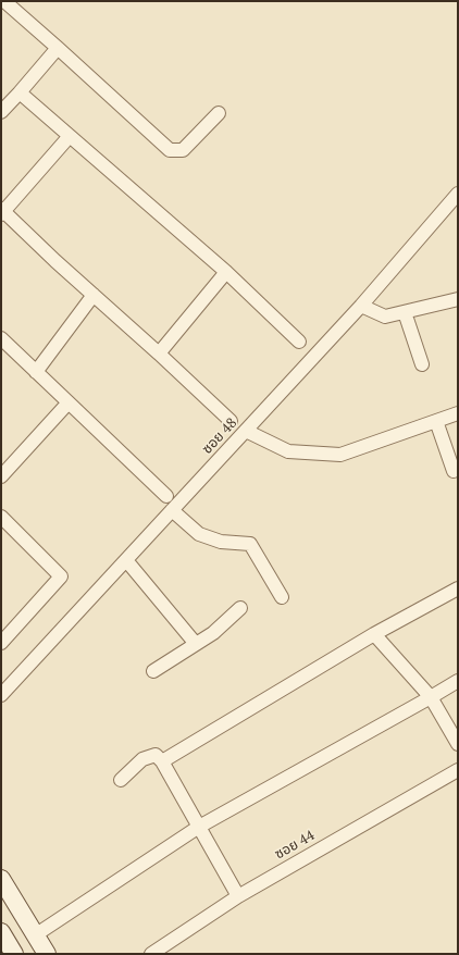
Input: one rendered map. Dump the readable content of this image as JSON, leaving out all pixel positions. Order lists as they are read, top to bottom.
{
  "streets": {
    "street": ["ซอย 48", "ซอย 44"]
  }
}
